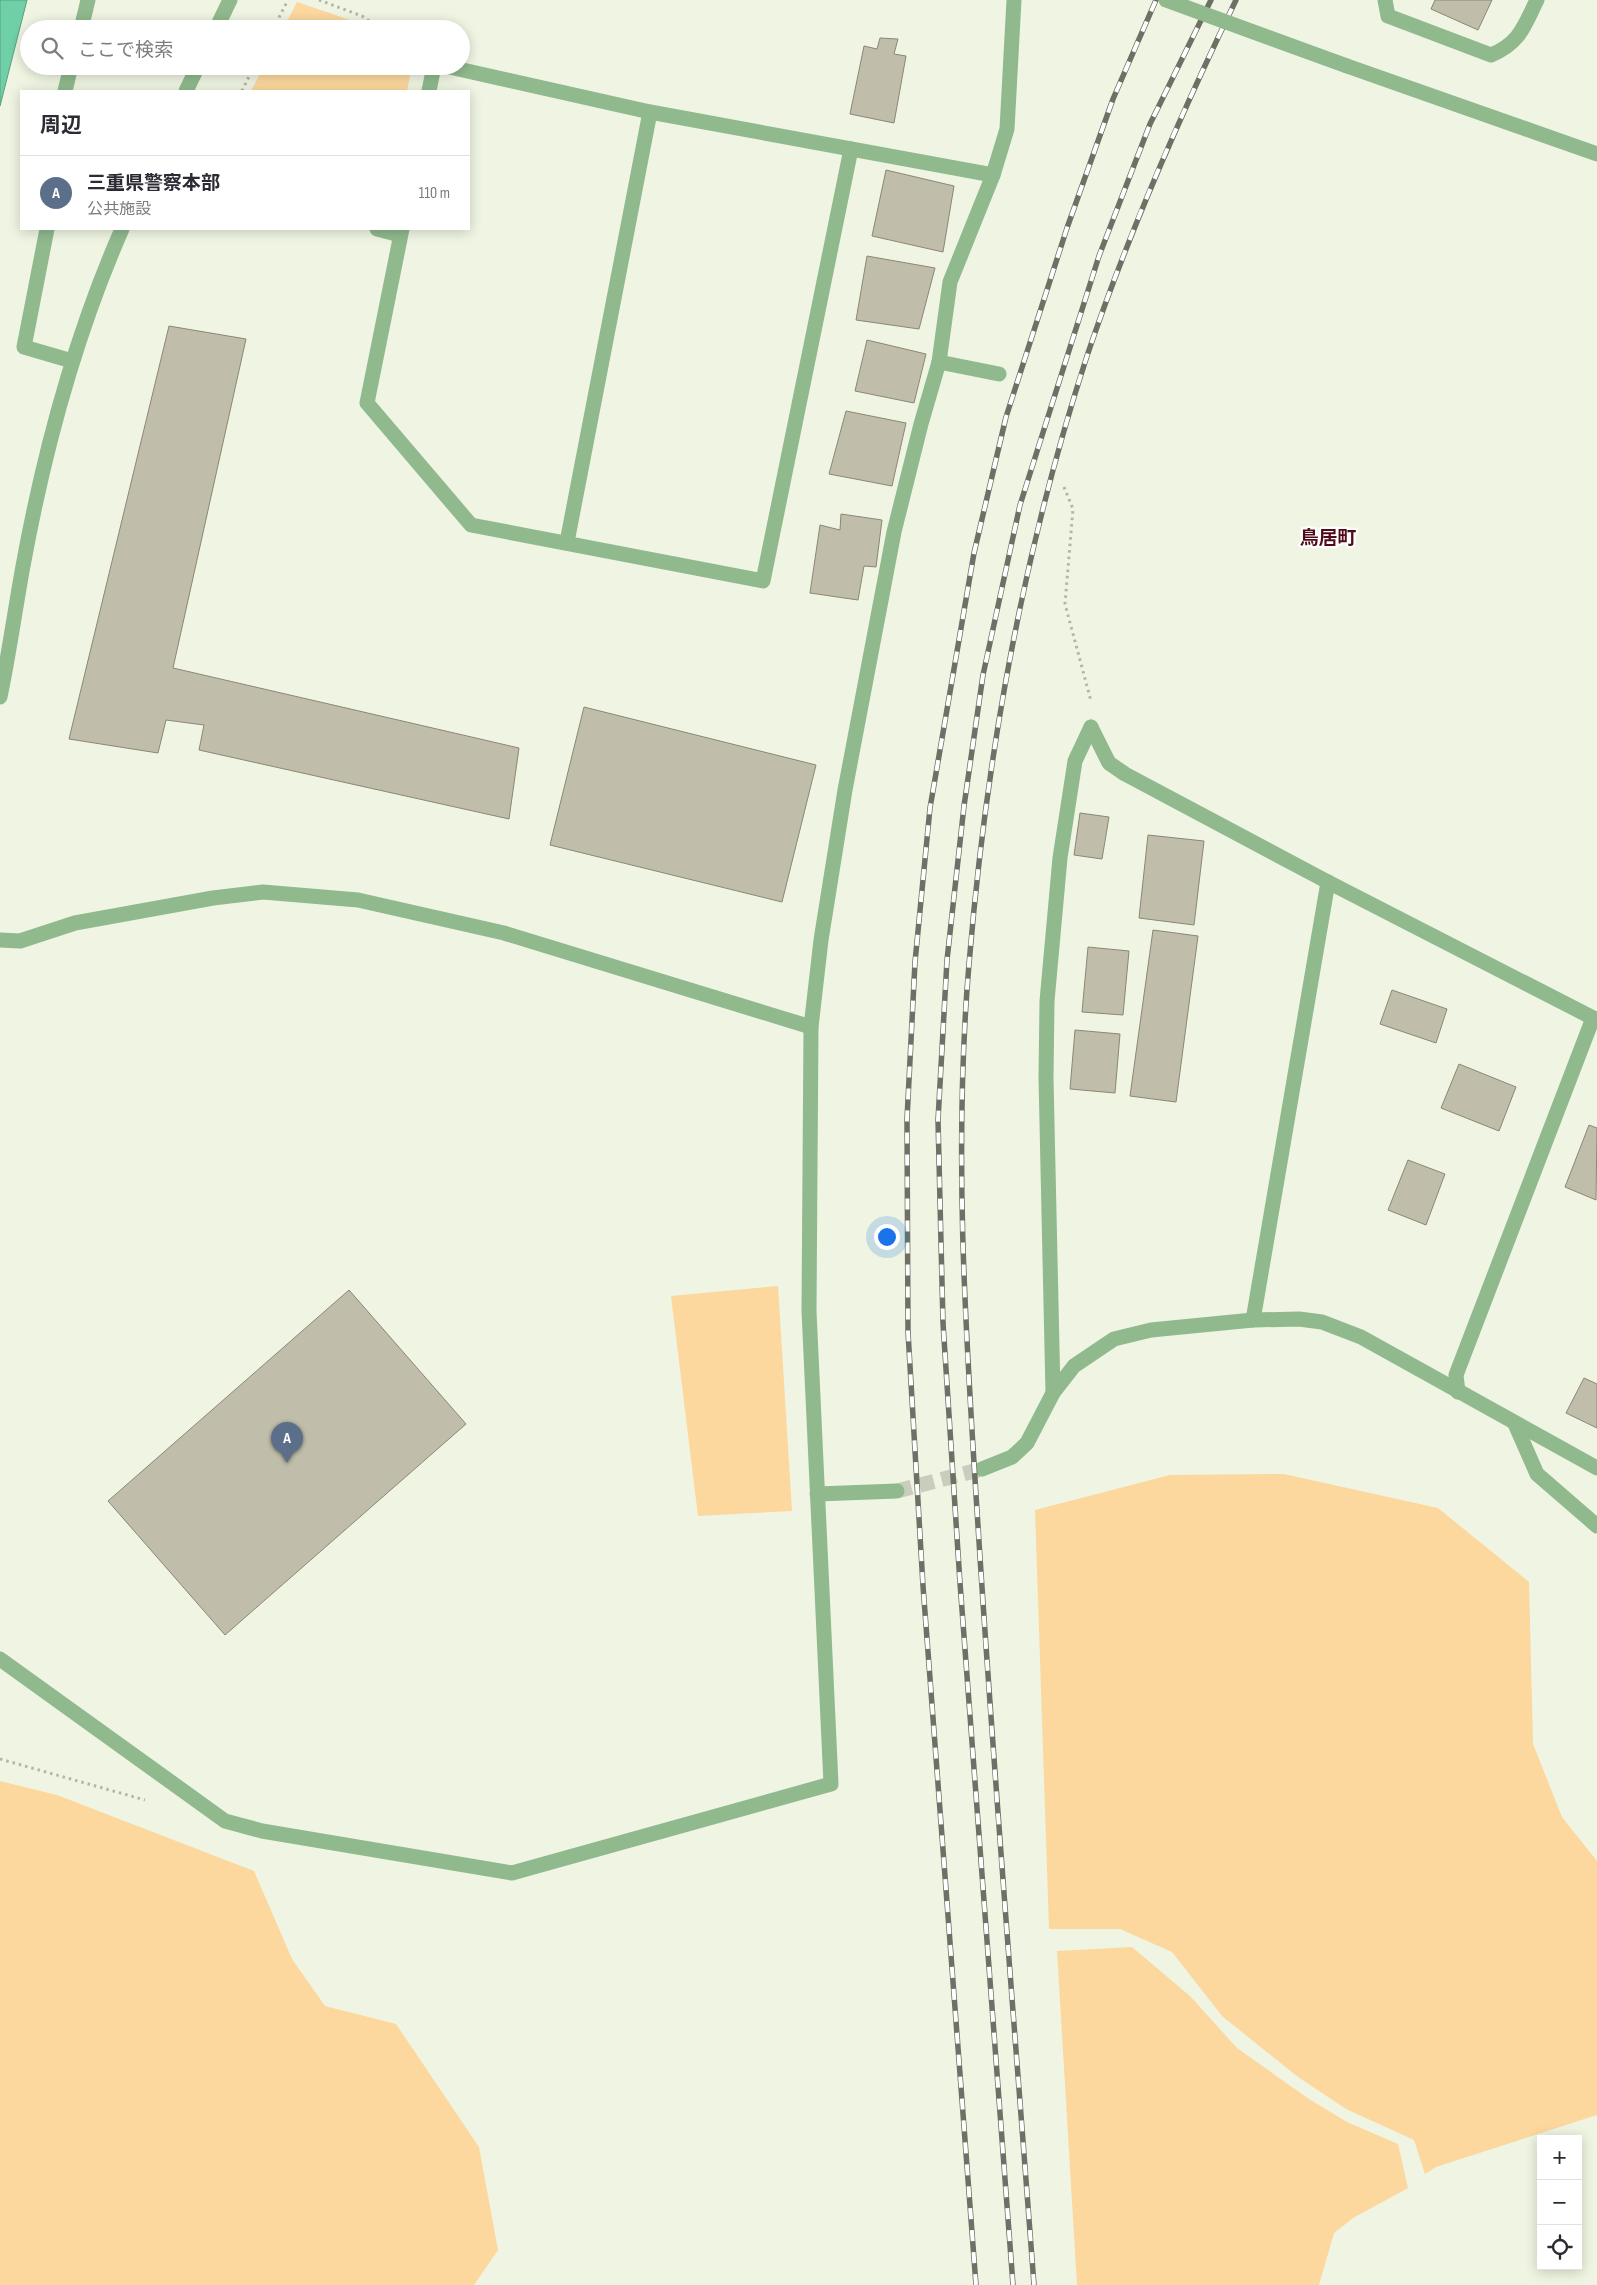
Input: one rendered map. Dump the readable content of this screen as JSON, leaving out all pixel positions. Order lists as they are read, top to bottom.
{
  "districts": ["鳥居町"],
  "page": {
    "search": "ここで検索",
    "heading": "周辺",
    "list": [
      {
        "mark": "A",
        "name": "三重県警察本部",
        "note": "公共施設",
        "value": "110 m"
      }
    ],
    "pins": "A",
    "map_buttons": ["+", "−"]
  }
}
